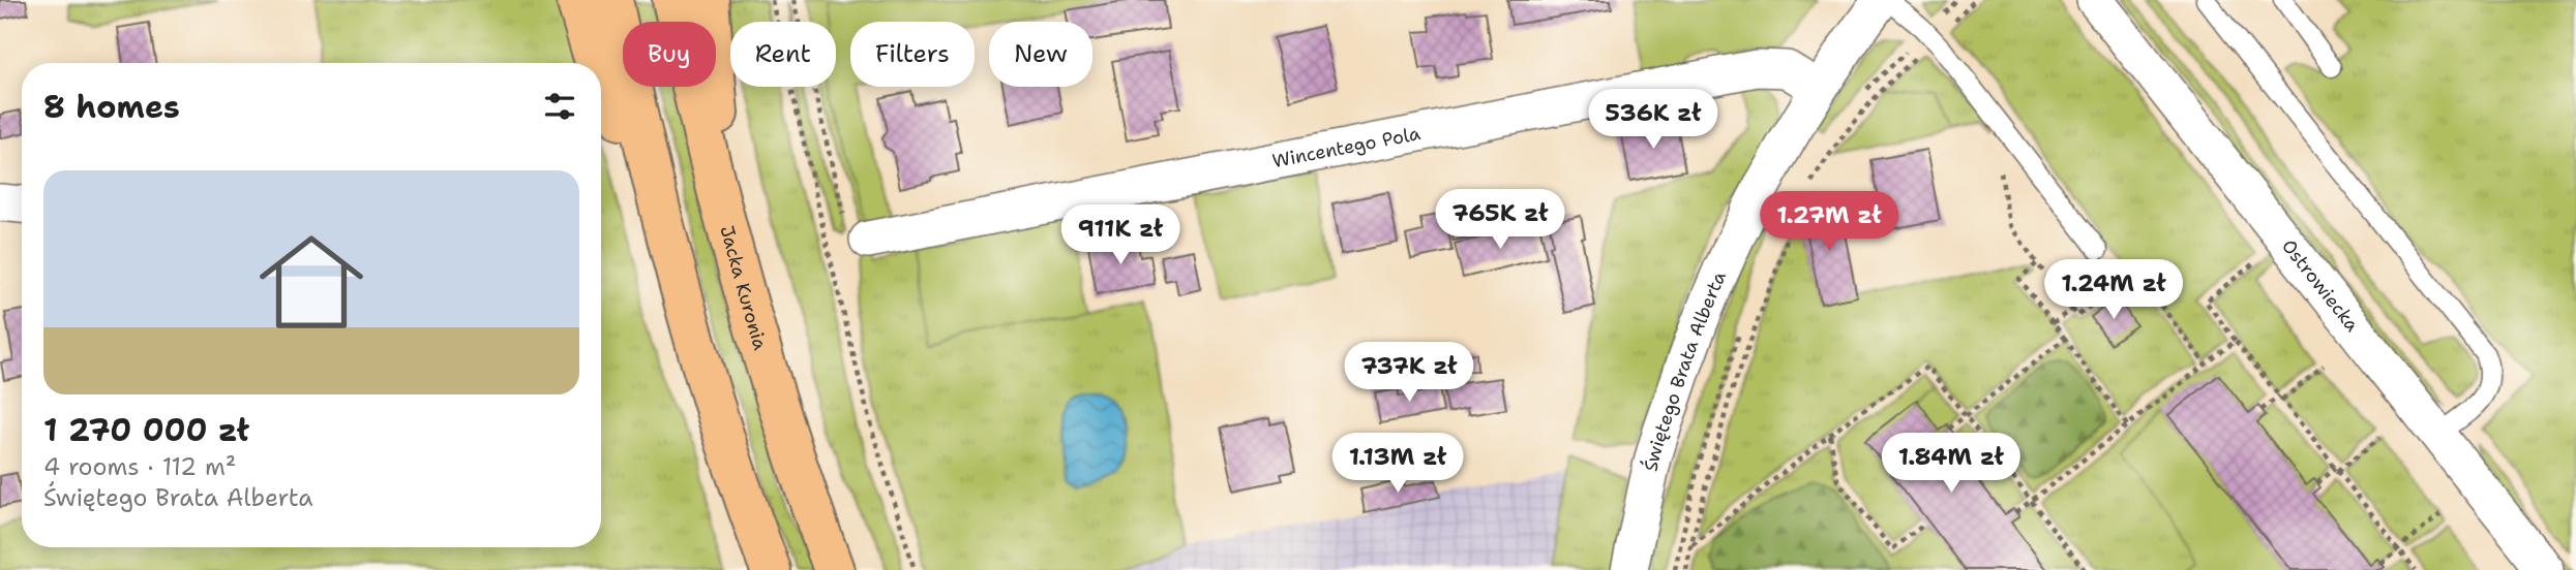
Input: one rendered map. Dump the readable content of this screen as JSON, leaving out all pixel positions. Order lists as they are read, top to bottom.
{
  "streets": {
    "main road": ["Jacka Kuronia"],
    "street": ["Wincentego Pola", "Ostrowiecka", "Świętego Brata Alberta"]
  },
  "crossings": [
    ["Wincentego Pola", "Świętego Brata Alberta"]
  ],
  "page": {
    "chip": [
      "Buy",
      "Rent",
      "Filters",
      "New"
    ],
    "heading": "8 homes",
    "price": [
      "536K zł",
      "765K zł",
      "1.27M zł",
      "911K zł",
      "1.24M zł",
      "737K zł",
      "1.13M zł",
      "1.84M zł"
    ],
    "list": [
      {
        "name": "1 270 000 zł",
        "note": "4 rooms · 112 m² · Świętego Brata Alberta"
      }
    ]
  }
}
